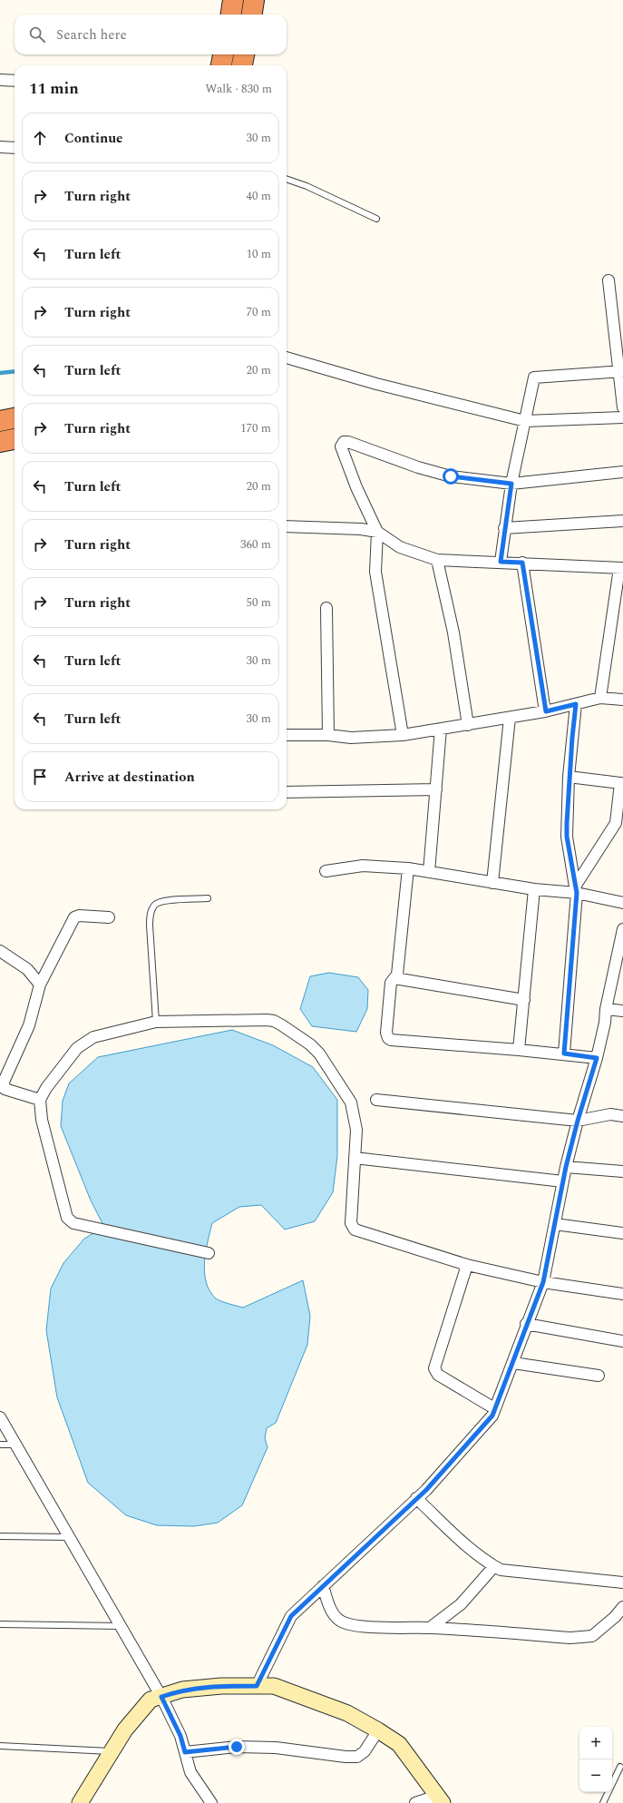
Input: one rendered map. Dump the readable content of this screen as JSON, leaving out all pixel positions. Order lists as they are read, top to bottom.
{
  "page": {
    "search": "Search here",
    "heading": ["11 min", "Walk · 830 m"],
    "list": [
      ["Continue", "30 m"],
      ["Turn right", "40 m"],
      ["Turn left", "10 m"],
      ["Turn right", "70 m"],
      ["Turn left", "20 m"],
      ["Turn right", "170 m"],
      ["Turn left", "20 m"],
      ["Turn right", "360 m"],
      ["Turn right", "50 m"],
      ["Turn left", "30 m"],
      ["Turn left", "30 m"],
      "Arrive at destination"
    ],
    "map_buttons": ["+", "−"]
  }
}
